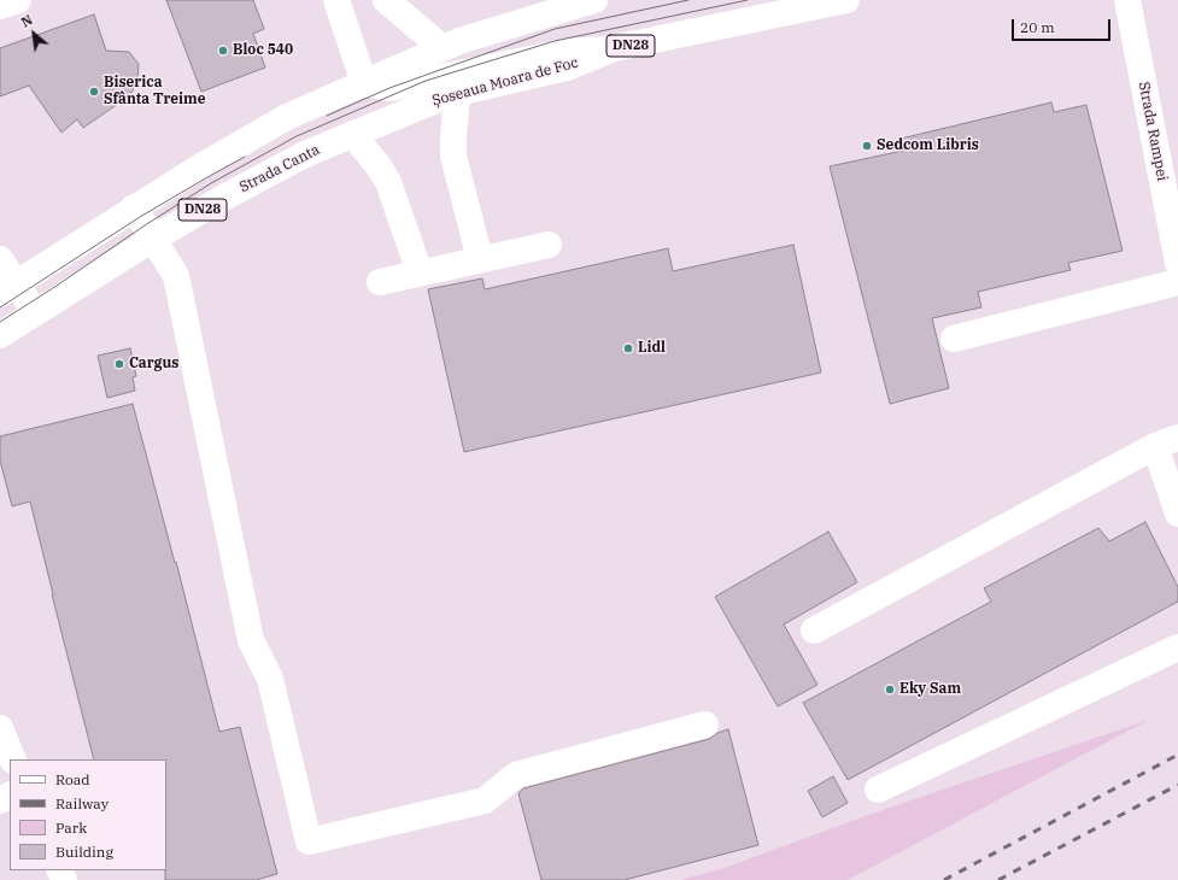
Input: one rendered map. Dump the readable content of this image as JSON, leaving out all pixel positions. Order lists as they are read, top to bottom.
{
  "streets": {
    "main road": [
      "DN28",
      "Șoseaua Moara de Foc",
      "Strada Rampei",
      "Strada Canta"
    ]
  },
  "crossings": [
    ["Șoseaua Moara de Foc", "Strada Canta"]
  ],
  "places": [
    "Bloc 540",
    "Biserica Sfânta Treime",
    "Sedcom Libris",
    "Lidl",
    "Cargus",
    "Eky Sam"
  ],
  "legend": [
    "Road",
    "Railway",
    "Park",
    "Building"
  ],
  "scale_bar": "20 m",
  "north": "top left"
}
